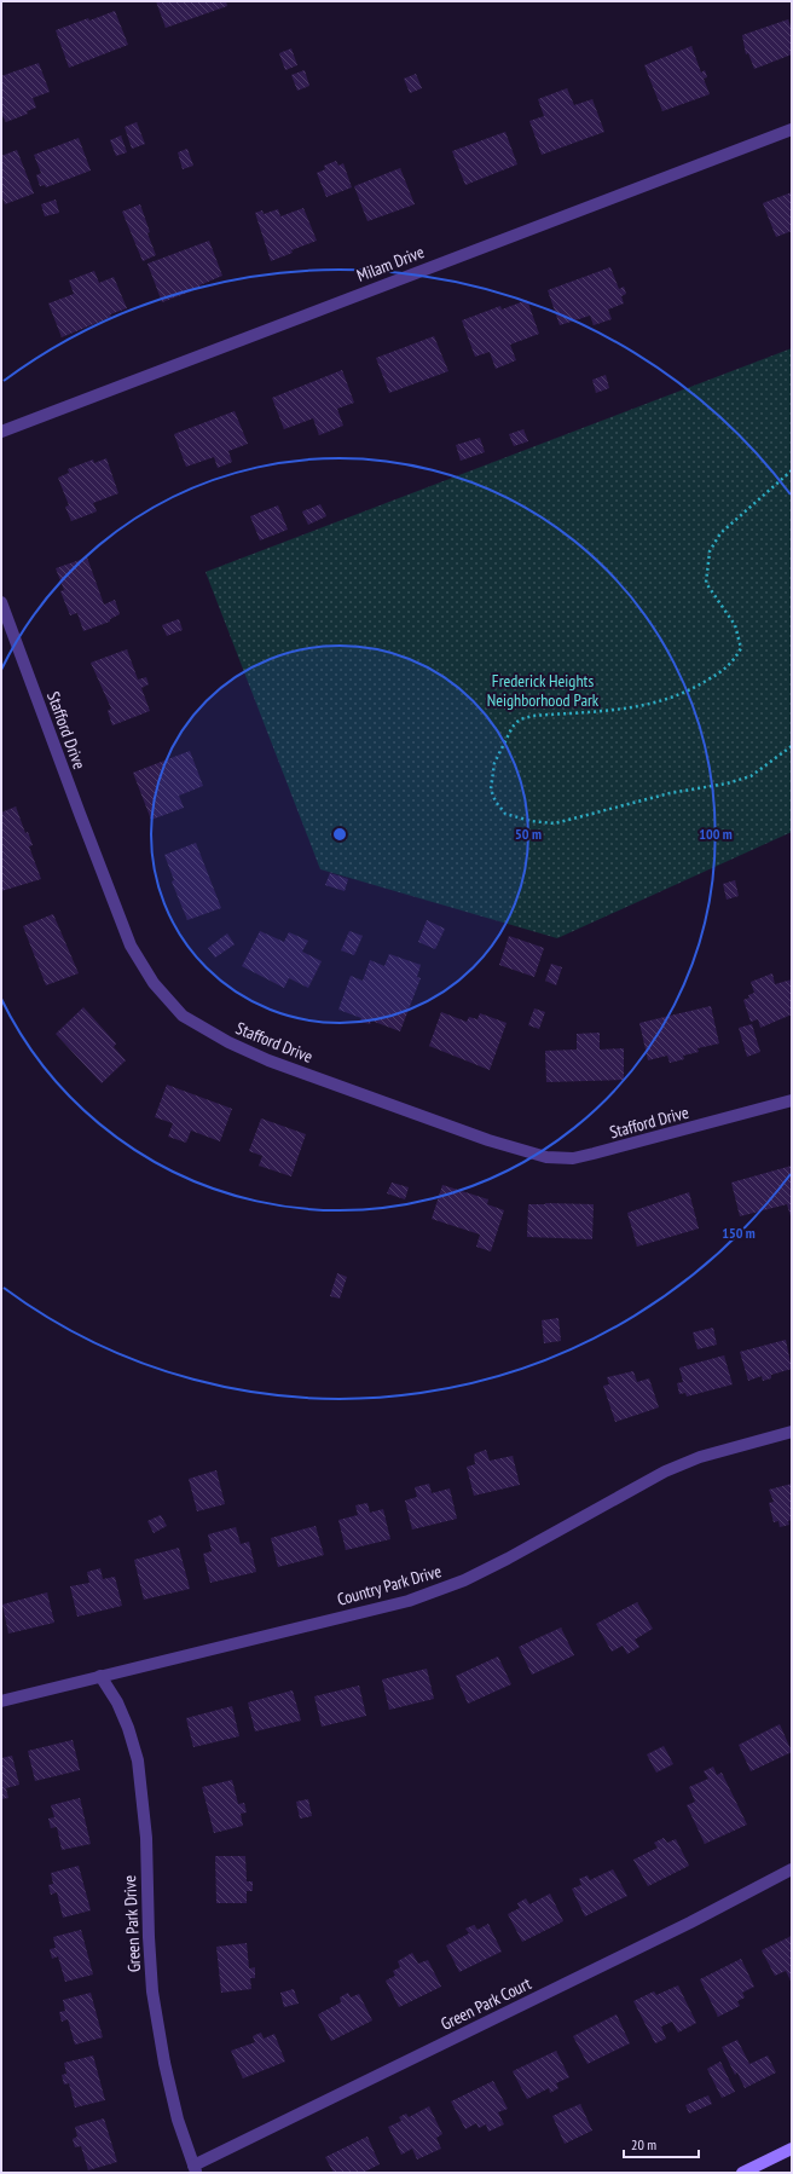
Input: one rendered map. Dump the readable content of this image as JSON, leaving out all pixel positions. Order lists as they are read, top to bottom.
{
  "streets": {
    "street": [
      "Milam Drive",
      "Stafford Drive",
      "Country Park Drive",
      "Green Park Drive",
      "Green Park Court"
    ]
  },
  "crossings": [
    ["Country Park Drive", "Green Park Drive"],
    ["Green Park Drive", "Green Park Court"]
  ],
  "parks": ["Frederick Heights Neighborhood Park"],
  "scale_bar": "20 m",
  "rings": ["50 m", "100 m", "150 m"]
}
